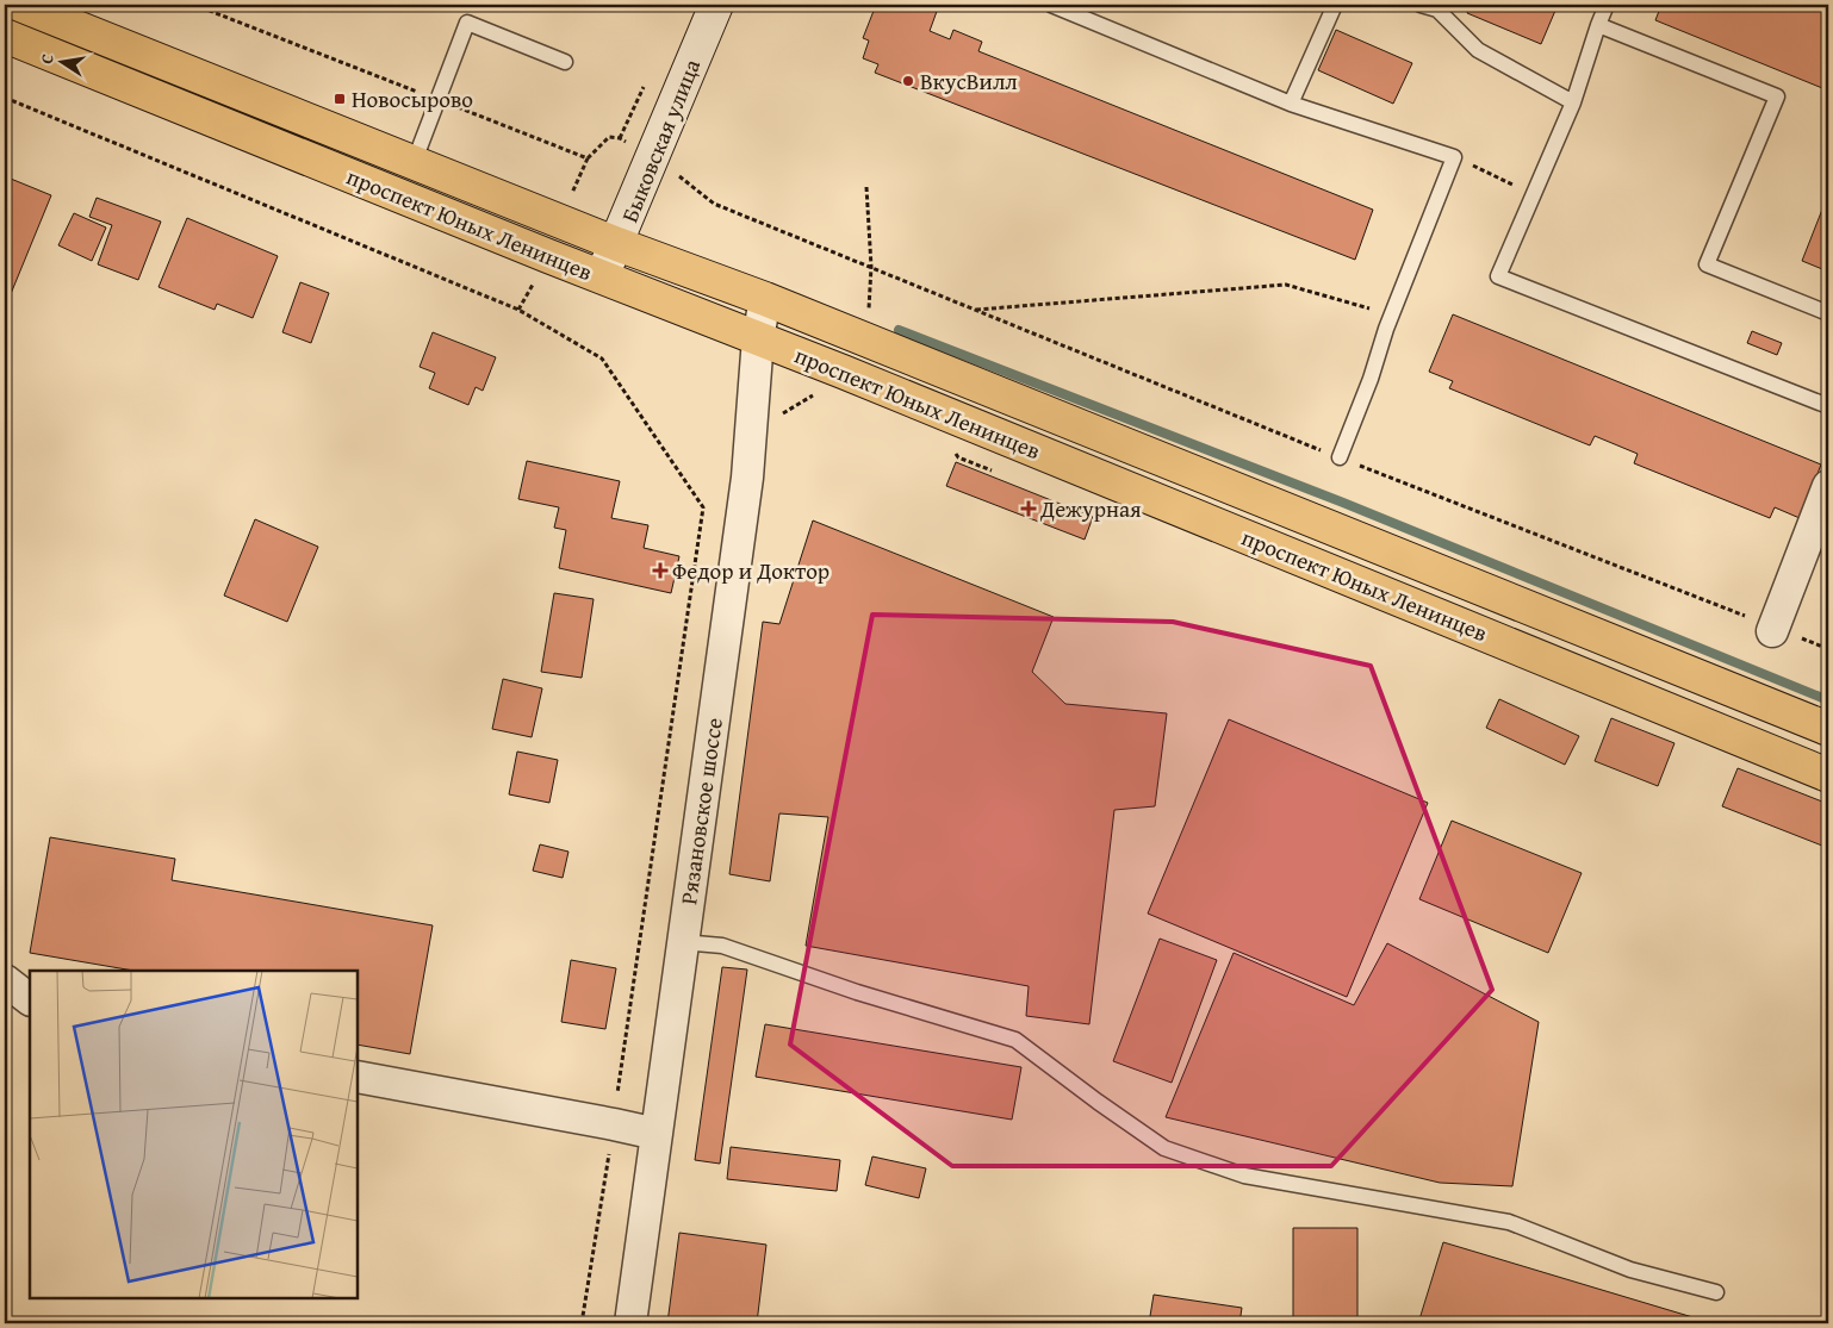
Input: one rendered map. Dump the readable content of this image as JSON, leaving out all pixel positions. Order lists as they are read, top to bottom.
{
  "streets": {
    "main road": ["проспект Юных Ленинцев"],
    "street": ["Быковская улица", "Рязановское шоссе"]
  },
  "crossings": [
    ["Быковская улица", "проспект Юных Ленинцев"],
    ["проспект Юных Ленинцев", "Рязановское шоссе"]
  ],
  "places": {
    "other": ["ВкусВилл"],
    "transit": ["Новосырово"],
    "health": ["Дежурная", "Федор и Доктор"]
  },
  "north": "left"
}
